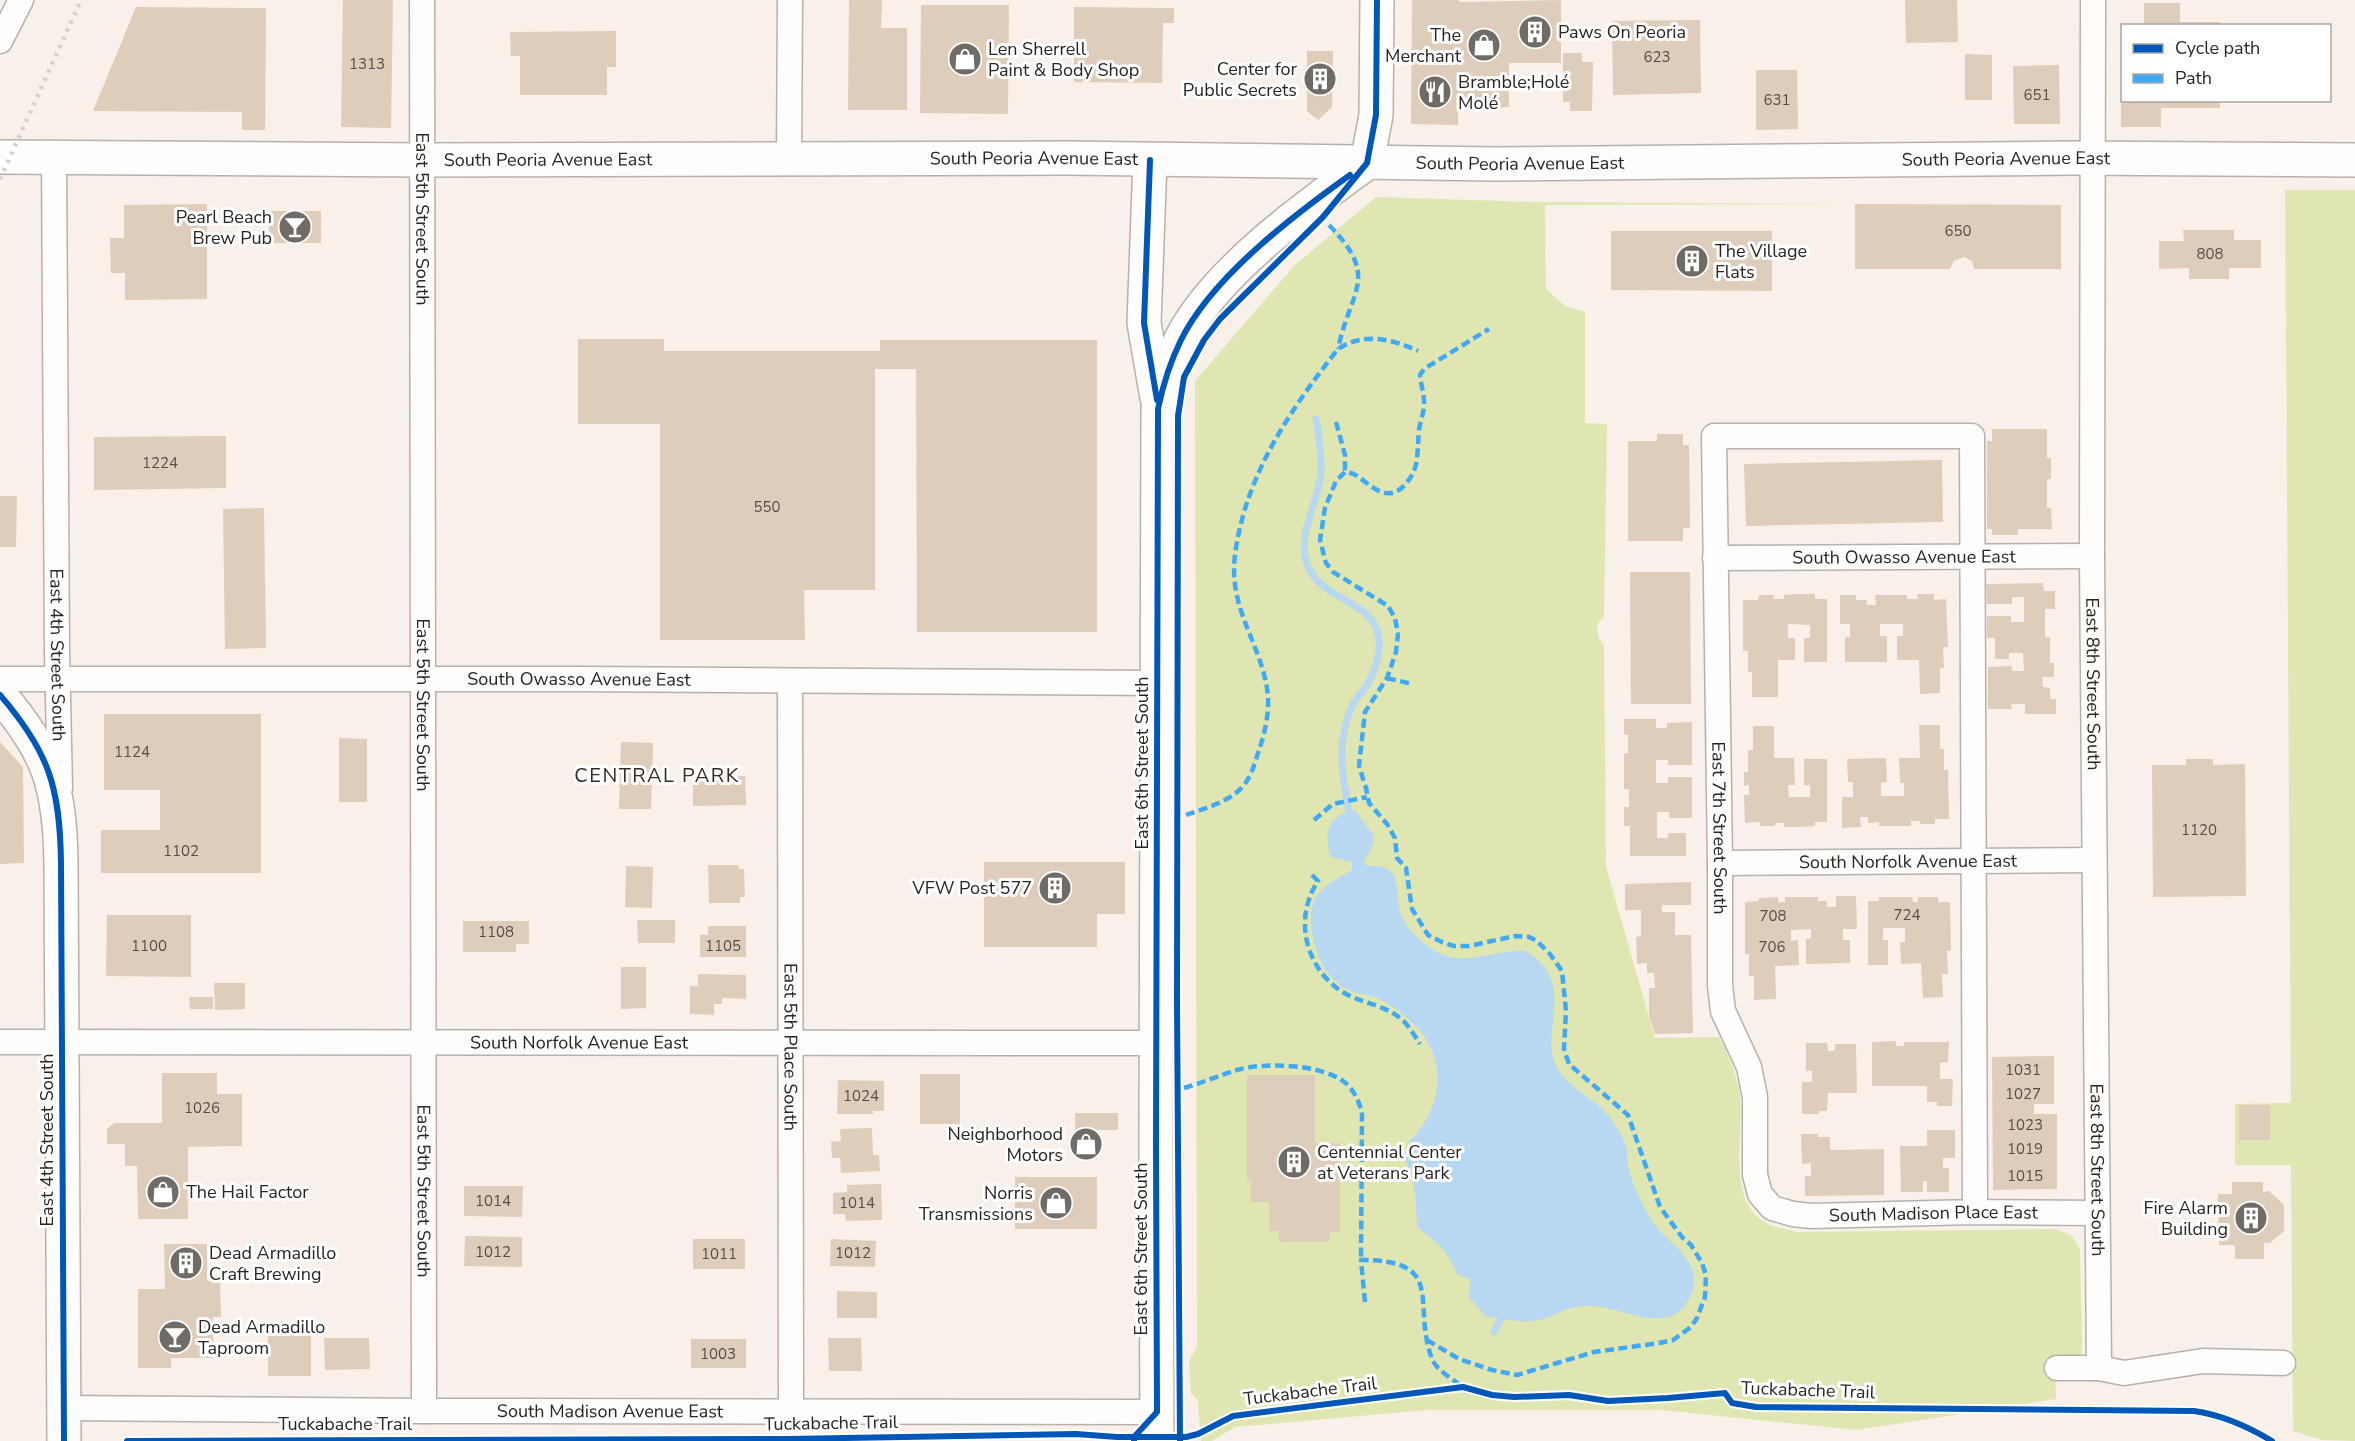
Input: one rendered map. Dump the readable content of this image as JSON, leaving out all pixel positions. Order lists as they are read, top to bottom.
{
  "streets": {
    "street": [
      "South Peoria Avenue East",
      "East 5th Street South",
      "South Owasso Avenue East",
      "East 4th Street South",
      "East 8th Street South",
      "East 6th Street South",
      "East 7th Street South",
      "South Norfolk Avenue East",
      "East 5th Place South",
      "South Madison Place East",
      "South Madison Avenue East"
    ],
    "cycle path": ["Tuckabache Trail"]
  },
  "crossings": [
    ["South Peoria Avenue East", "East 5th Street South"],
    ["South Peoria Avenue East", "East 4th Street South"],
    ["South Peoria Avenue East", "East 8th Street South"],
    ["South Peoria Avenue East", "East 6th Street South"],
    ["East 5th Street South", "South Owasso Avenue East"],
    ["East 5th Street South", "South Norfolk Avenue East"],
    ["East 5th Street South", "South Madison Avenue East"],
    ["South Owasso Avenue East", "East 4th Street South"],
    ["South Owasso Avenue East", "East 8th Street South"],
    ["South Owasso Avenue East", "East 6th Street South"],
    ["South Owasso Avenue East", "East 7th Street South"],
    ["South Owasso Avenue East", "East 5th Place South"],
    ["East 4th Street South", "South Norfolk Avenue East"],
    ["East 4th Street South", "South Madison Avenue East"],
    ["East 8th Street South", "South Norfolk Avenue East"],
    ["East 8th Street South", "South Madison Place East"],
    ["East 6th Street South", "South Norfolk Avenue East"],
    ["East 6th Street South", "South Madison Avenue East"],
    ["East 7th Street South", "South Norfolk Avenue East"],
    ["East 7th Street South", "South Madison Place East"],
    ["South Norfolk Avenue East", "East 5th Place South"],
    ["East 5th Place South", "South Madison Avenue East"]
  ],
  "districts": ["CENTRAL PARK"],
  "places": {
    "building": [
      "Paws On Peoria",
      "Center for Public Secrets",
      "The Village Flats",
      "VFW Post 577",
      "Centennial Center at Veterans Park",
      "Fire Alarm Building",
      "Dead Armadillo Craft Brewing"
    ],
    "shop": [
      "The Merchant",
      "Len Sherrell Paint & Body Shop",
      "Neighborhood Motors",
      "The Hail Factor",
      "Norris Transmissions"
    ],
    "restaurant": ["Bramble;Holé Molé"],
    "bar": ["Pearl Beach Brew Pub", "Dead Armadillo Taproom"]
  },
  "house_numbers": [
    "623",
    "1313",
    "651",
    "631",
    "650",
    "808",
    "1224",
    "550",
    "1124",
    "1120",
    "1102",
    "724",
    "708",
    "1108",
    "1100",
    "1105",
    "706",
    "1031",
    "1027",
    "1024",
    "1026",
    "1023",
    "1019",
    "1015",
    "1014",
    "1014",
    "1012",
    "1012",
    "1011",
    "1003"
  ],
  "legend": ["Cycle path", "Path"]
}
